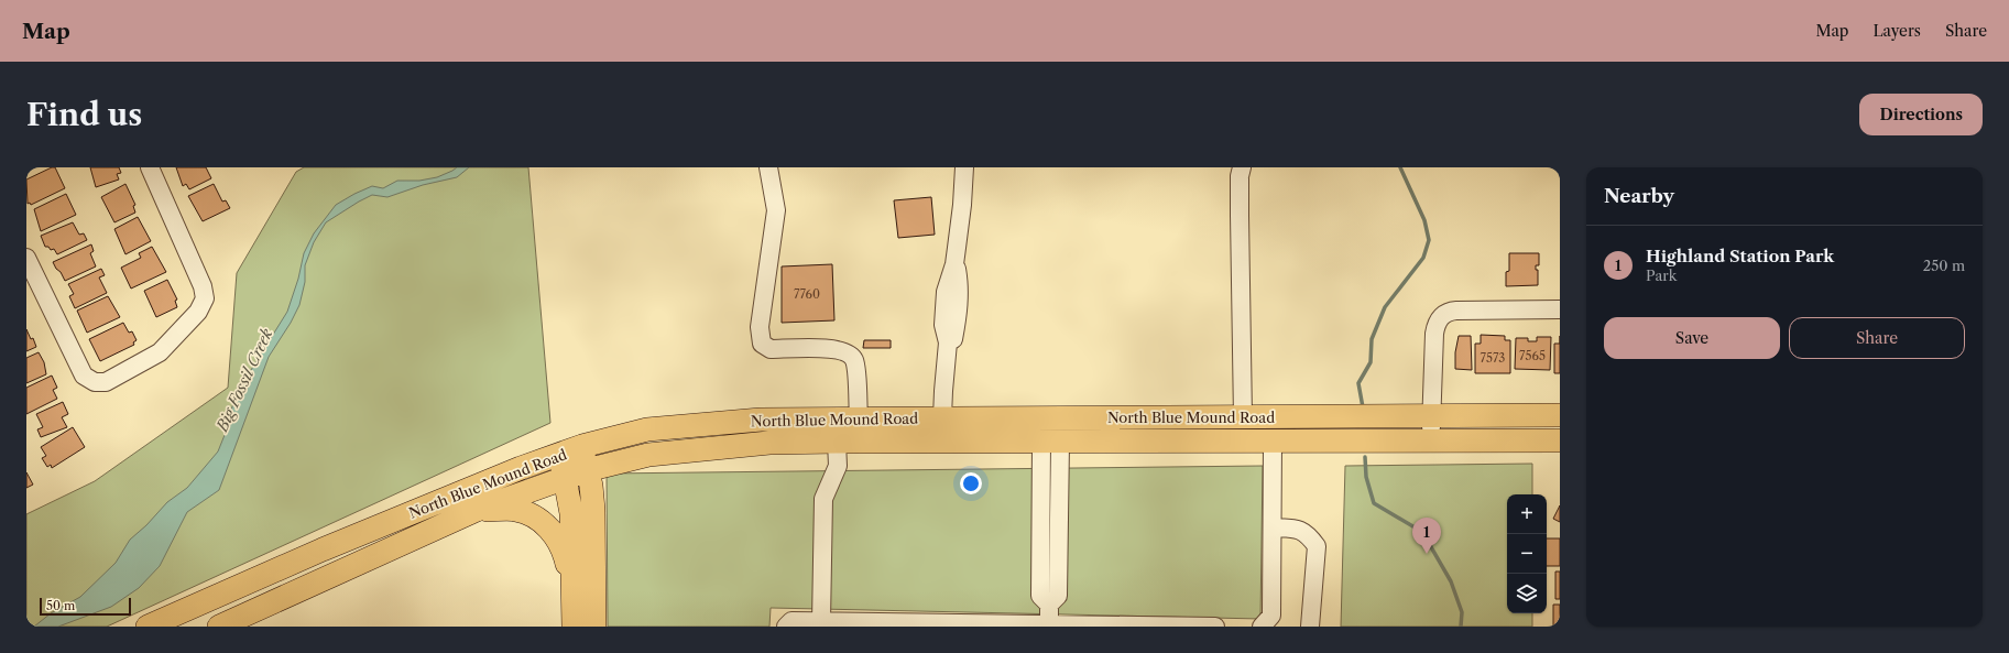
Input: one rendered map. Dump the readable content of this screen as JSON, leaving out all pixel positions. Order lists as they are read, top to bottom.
{
  "streets": {
    "main road": ["North Blue Mound Road"]
  },
  "water": ["Big Fossil Creek"],
  "house_numbers": ["7760", "7565", "7573"],
  "scale_bar": "50 m",
  "page": {
    "header": "Map",
    "nav": ["Map", "Layers", "Share"],
    "buttons": [
      "Directions",
      ["Save", "Share"]
    ],
    "title": "Find us",
    "heading": "Nearby",
    "list": [
      {
        "mark": "1",
        "name": "Highland Station Park",
        "note": "Park",
        "value": "250 m"
      }
    ],
    "map_buttons": ["+", "−"],
    "pins": "1",
    "scale": "50 m"
  }
}
